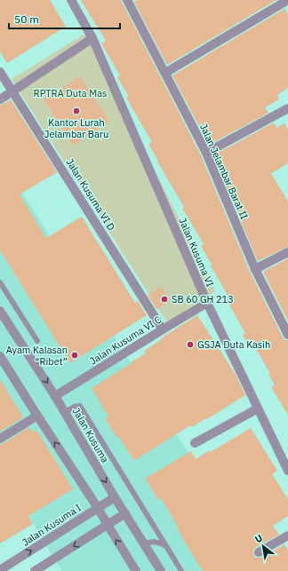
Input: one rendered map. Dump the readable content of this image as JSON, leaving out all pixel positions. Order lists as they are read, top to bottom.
{
  "streets": {
    "street": [
      "Jalan Jelambar Barat II",
      "Jalan Kusuma VI D",
      "Jalan Kusuma VI",
      "Jalan Kusuma VI C",
      "Jalan Kusuma",
      "Jalan Kusuma I"
    ]
  },
  "crossings": [
    ["Jalan Kusuma VI D", "Jalan Kusuma VI C"],
    ["Jalan Kusuma VI", "Jalan Kusuma VI C"],
    ["Jalan Kusuma VI C", "Jalan Kusuma"],
    ["Jalan Kusuma", "Jalan Kusuma I"]
  ],
  "parks": ["RPTRA Duta Mas"],
  "places": [
    "Kantor Lurah Jelambar Baru",
    "SB 60 GH 213",
    "GSJA Duta Kasih",
    "Ayam Kalasan “Ribet”"
  ],
  "scale_bar": "50 m",
  "north": "top left"
}
